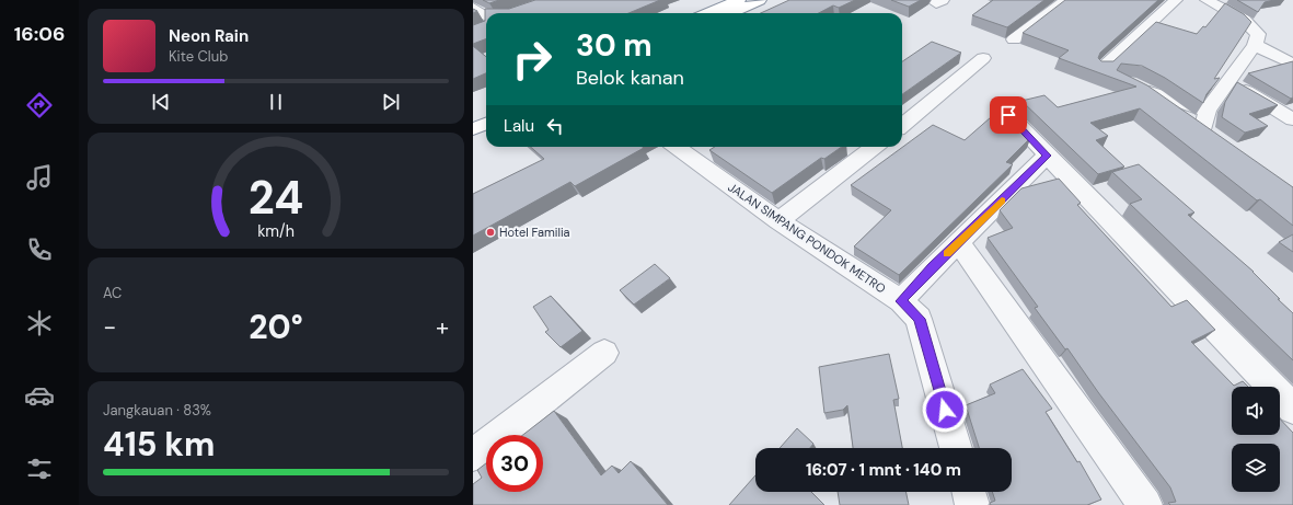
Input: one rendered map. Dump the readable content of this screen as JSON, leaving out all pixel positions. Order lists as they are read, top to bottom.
{
  "streets": {
    "street": ["JALAN SIMPANG PONDOK METRO"]
  },
  "places": ["Hotel Familia"],
  "page": {
    "tabs": "16:06",
    "turn": ["30 m", "Belok kanan"],
    "song": ["Neon Rain", "Kite Club"],
    "then": "Lalu",
    "tile": [
      "AC",
      ["Jangkauan · 83%", "415 km"]
    ],
    "heat": ["−", "20°", "+"],
    "limit": "30",
    "trip": "16:07 · 1 mnt · 140 m",
    "gauge": ["24", "km/h"]
  }
}
